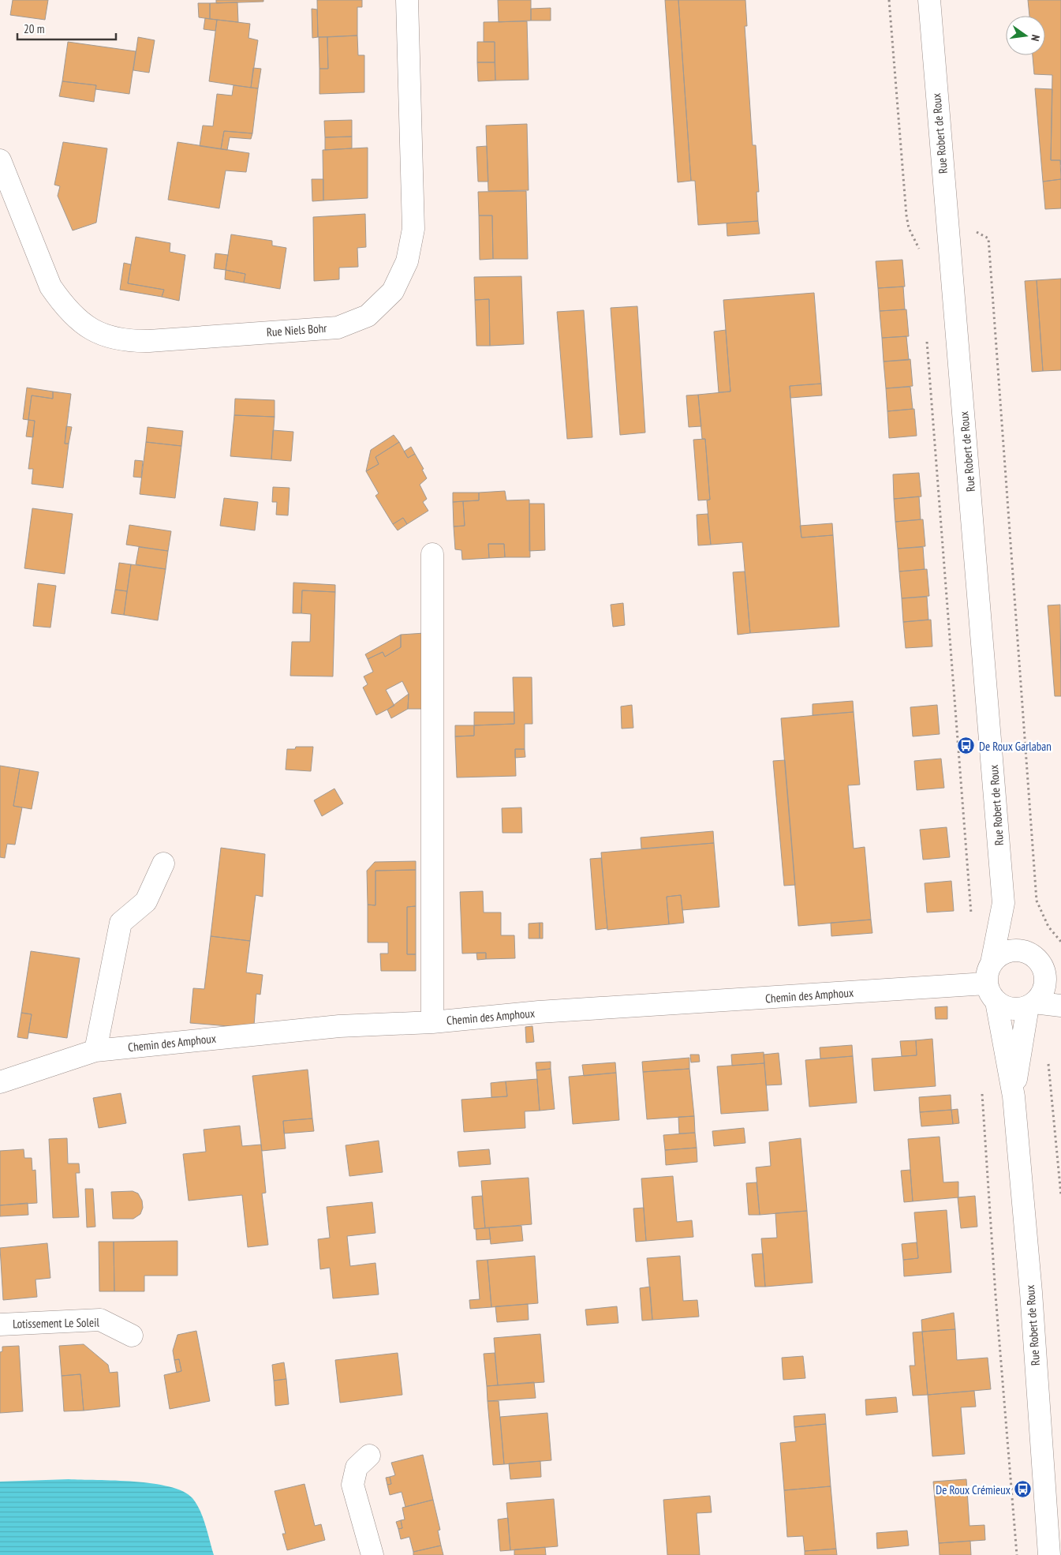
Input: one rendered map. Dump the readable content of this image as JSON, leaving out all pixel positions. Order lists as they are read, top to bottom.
{
  "streets": {
    "street": [
      "Rue Robert de Roux",
      "Rue Niels Bohr",
      "Chemin des Amphoux",
      "Lotissement Le Soleil"
    ]
  },
  "crossings": [
    ["Rue Robert de Roux", "Chemin des Amphoux"]
  ],
  "places": {
    "bus stop": ["De Roux Garlaban", "De Roux Crémieux"]
  },
  "scale_bar": "20 m",
  "north": "right"
}
